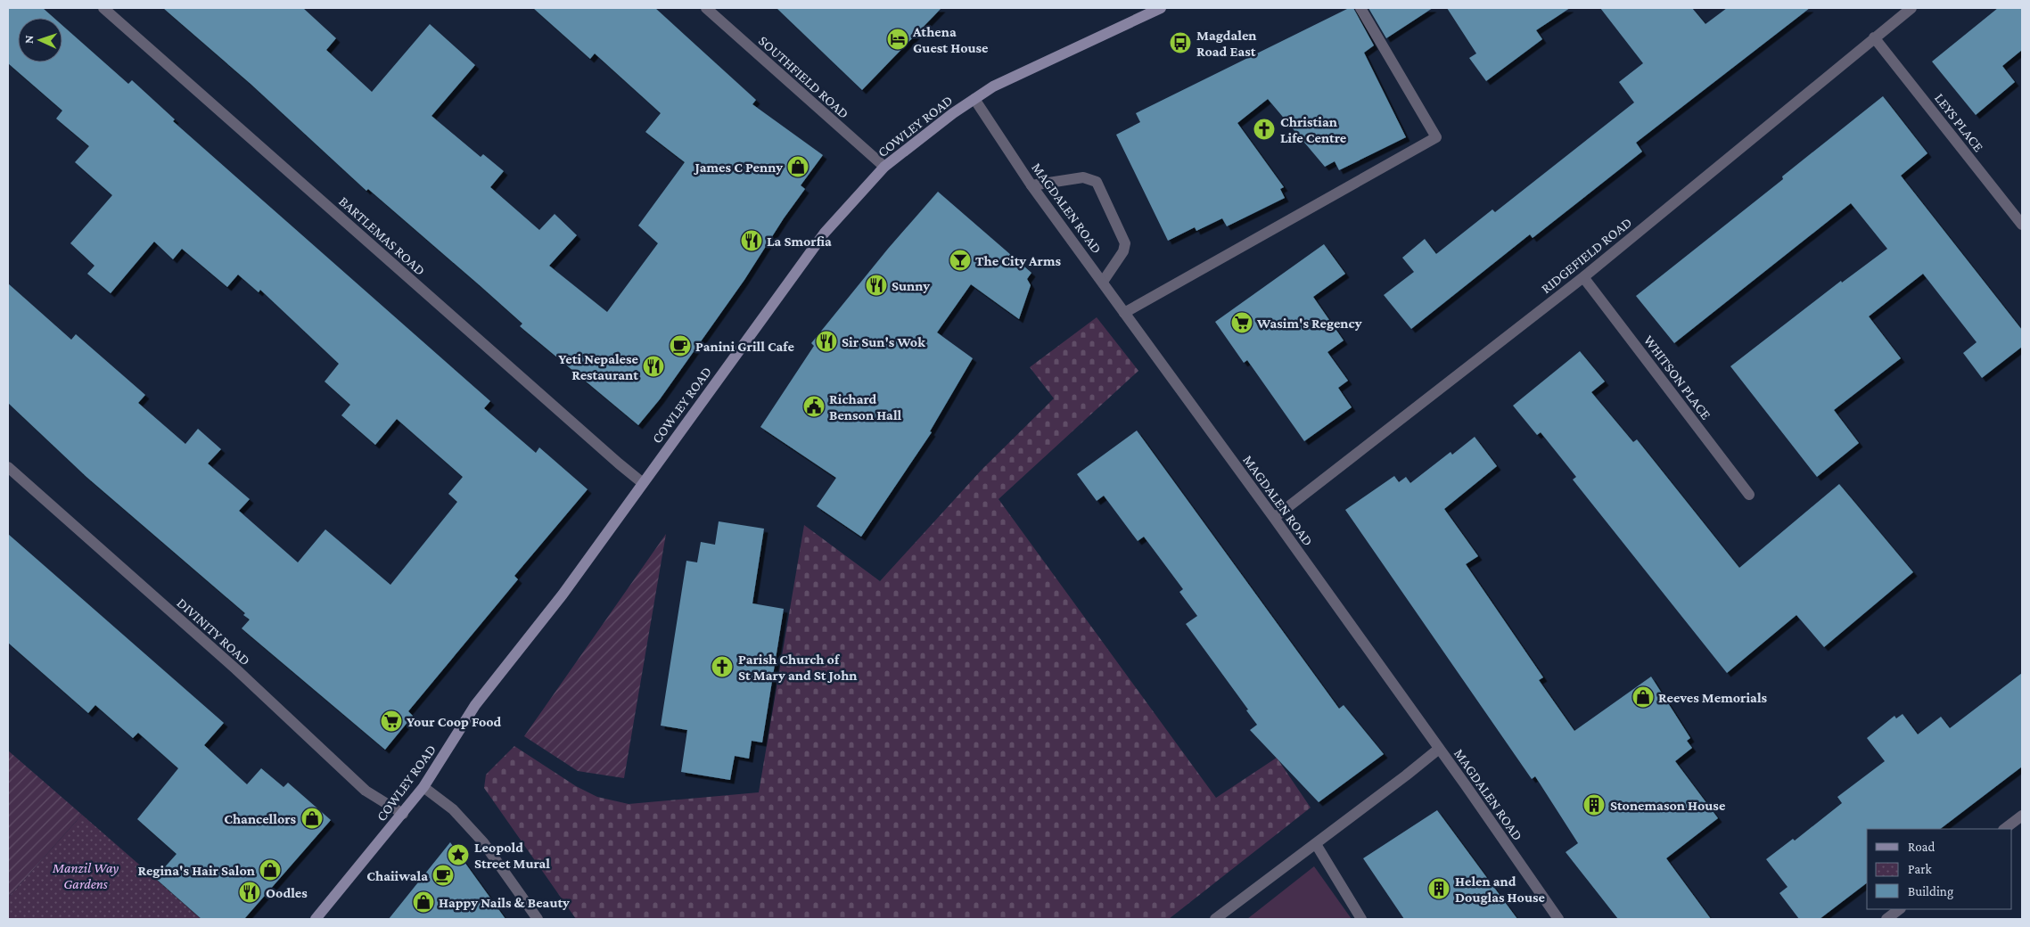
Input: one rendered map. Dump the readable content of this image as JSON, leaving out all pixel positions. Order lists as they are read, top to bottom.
{
  "streets": {
    "main road": ["COWLEY ROAD"],
    "street": [
      "SOUTHFIELD ROAD",
      "LEYS PLACE",
      "MAGDALEN ROAD",
      "BARTLEMAS ROAD",
      "RIDGEFIELD ROAD",
      "WHITSON PLACE",
      "DIVINITY ROAD"
    ]
  },
  "crossings": [
    ["SOUTHFIELD ROAD", "COWLEY ROAD"],
    ["LEYS PLACE", "RIDGEFIELD ROAD"],
    ["COWLEY ROAD", "MAGDALEN ROAD"],
    ["COWLEY ROAD", "BARTLEMAS ROAD"],
    ["COWLEY ROAD", "DIVINITY ROAD"],
    ["MAGDALEN ROAD", "RIDGEFIELD ROAD"],
    ["RIDGEFIELD ROAD", "WHITSON PLACE"]
  ],
  "parks": ["Manzil Way Gardens"],
  "places": {
    "hotel": ["Athena Guest House"],
    "bus stop": ["Magdalen Road East"],
    "church": ["Christian Life Centre", "Parish Church of St Mary and St John"],
    "shop": [
      "James C Penny",
      "Reeves Memorials",
      "Chancellors",
      "Regina's Hair Salon",
      "Happy Nails & Beauty"
    ],
    "restaurant": [
      "La Smorfia",
      "Sunny",
      "Sir Sun's Wok",
      "Yeti Nepalese Restaurant",
      "Oodles"
    ],
    "bar": ["The City Arms"],
    "supermarket": ["Wasim's Regency", "Your Coop Food"],
    "cafe": ["Panini Grill Cafe", "Chaiiwala"],
    "public building": ["Richard Benson Hall"],
    "building": ["Stonemason House", "Helen and Douglas House"],
    "place": ["Leopold Street Mural"]
  },
  "legend": ["Road", "Park", "Building"],
  "north": "left"
}
